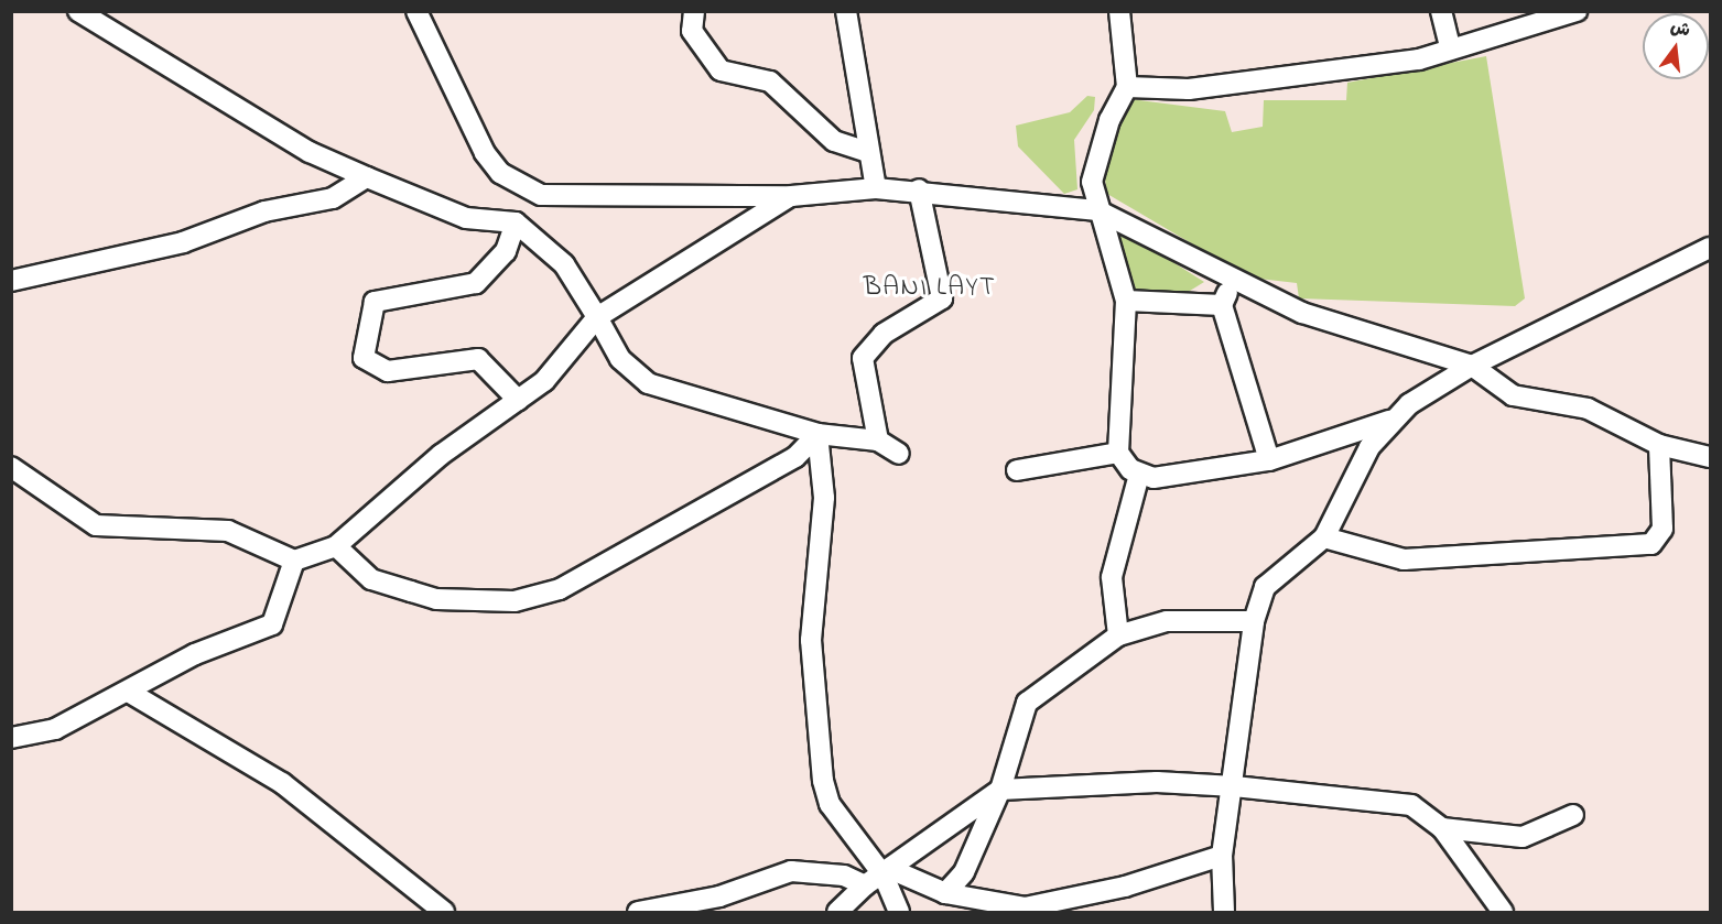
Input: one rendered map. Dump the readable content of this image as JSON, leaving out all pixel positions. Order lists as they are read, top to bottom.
{
  "districts": ["BANI LAYT"],
  "north": "top"
}
